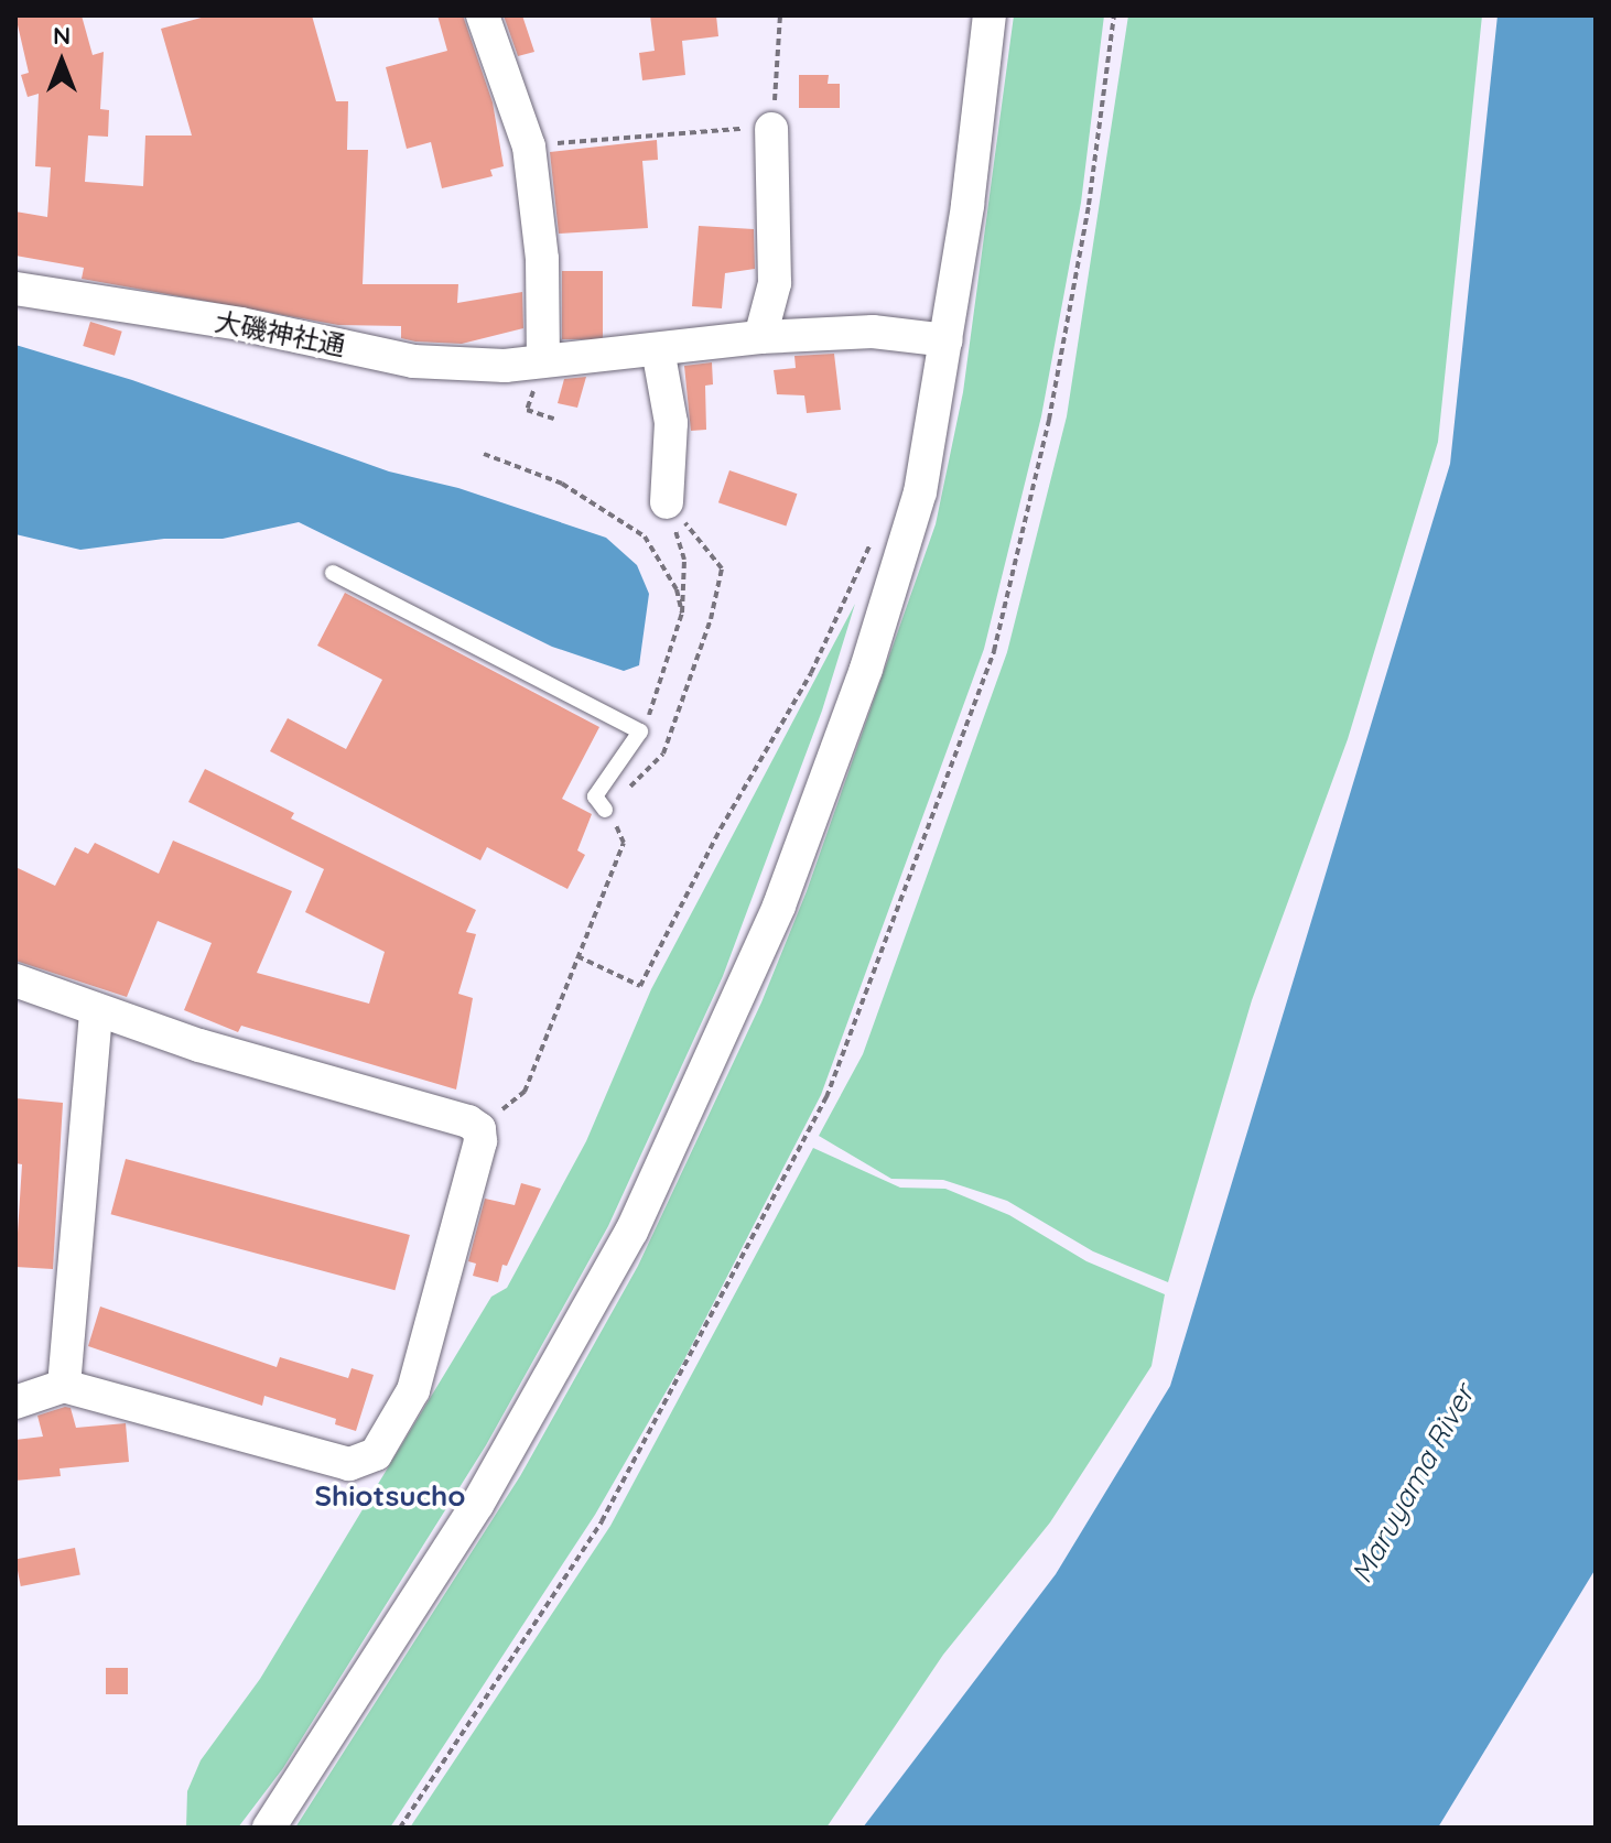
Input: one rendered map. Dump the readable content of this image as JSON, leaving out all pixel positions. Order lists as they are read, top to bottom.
{
  "streets": {
    "street": ["大磯神社通"]
  },
  "districts": ["Shiotsucho"],
  "water": ["Maruyama River"],
  "north": "top"
}
